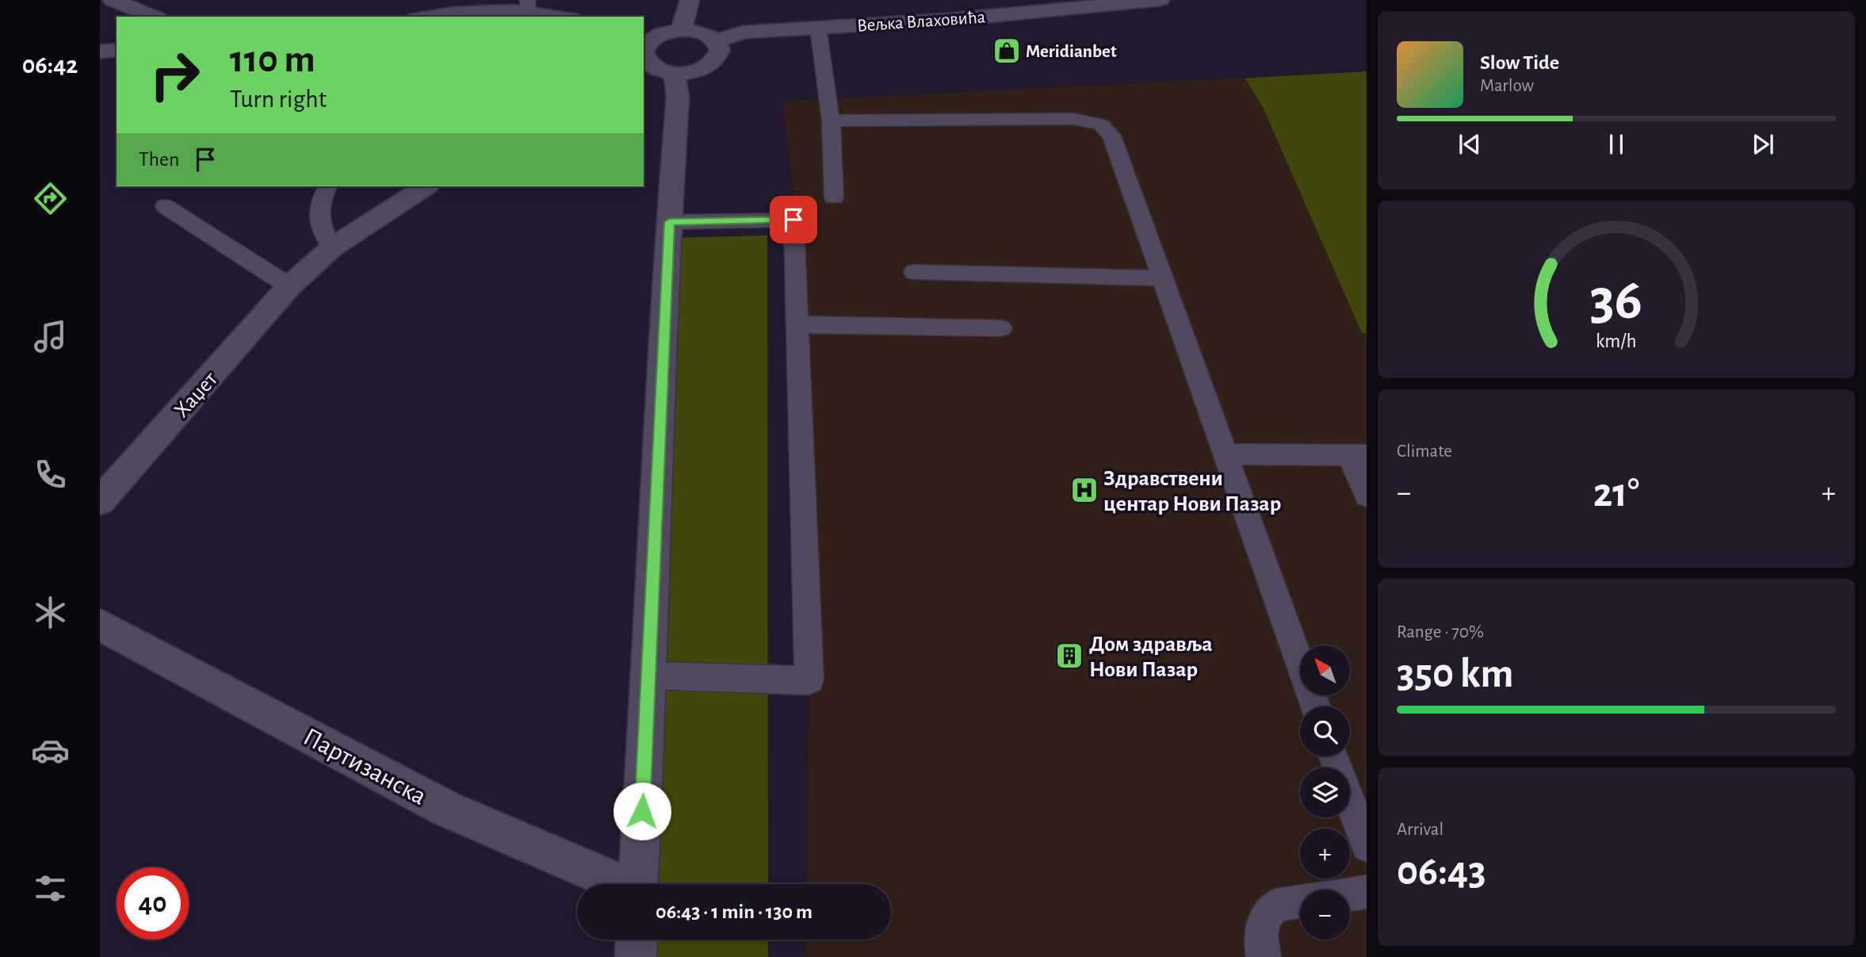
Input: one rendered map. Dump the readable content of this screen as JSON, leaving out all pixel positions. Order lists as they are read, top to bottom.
{
  "streets": {
    "street": ["Вељка Влаховића", "Хаџет", "Партизанска"]
  },
  "places": {
    "shop": ["Meridianbet"],
    "hospital": ["Здравствени центар Нови Пазар"],
    "building": ["Дом здравља Нови Пазар"]
  },
  "north": "top left",
  "page": {
    "tabs": "06:42",
    "turn": ["110 m", "Turn right"],
    "song": ["Slow Tide", "Marlow"],
    "then": "Then",
    "tile": [
      "Climate",
      ["Range · 70%", "350 km"],
      ["Arrival", "06:43"]
    ],
    "heat": ["−", "21°", "+"],
    "map_buttons": ["+", "−"],
    "limit": "40",
    "trip": "06:43 · 1 min · 130 m",
    "gauge": ["36", "km/h"]
  }
}
